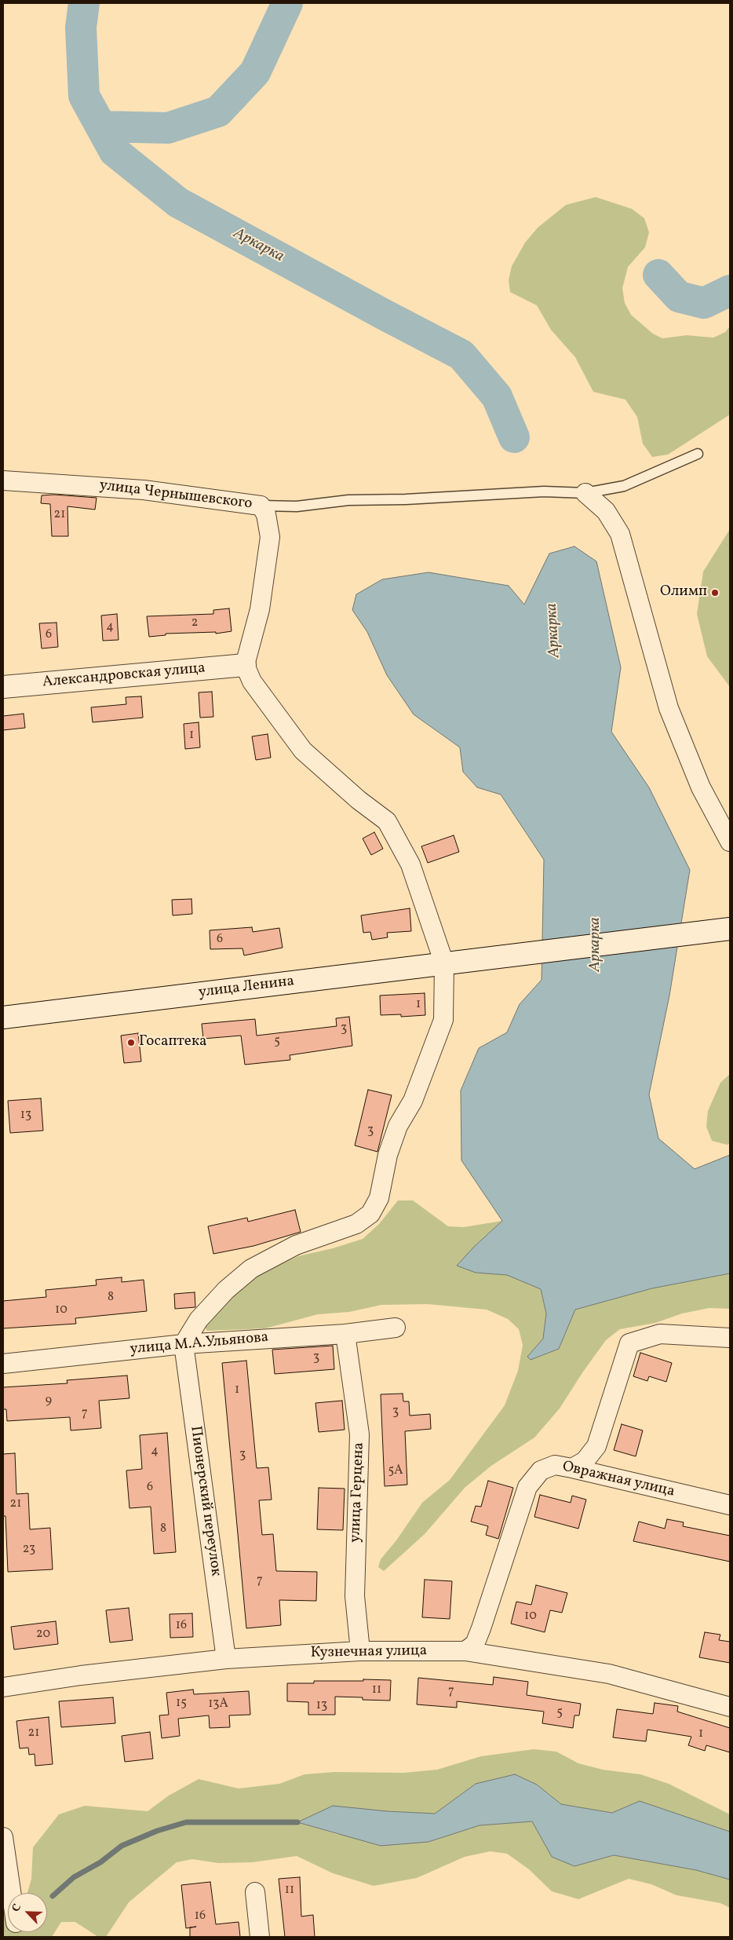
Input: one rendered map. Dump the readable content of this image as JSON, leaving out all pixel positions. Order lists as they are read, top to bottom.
{
  "streets": {
    "main road": ["Александровская улица", "улица Ленина"],
    "street": [
      "улица Чернышевского",
      "улица М.А.Ульянова",
      "Овражная улица",
      "улица Герцена",
      "Пионерский переулок",
      "Кузнечная улица"
    ]
  },
  "crossings": [
    ["улица Чернышевского", "Александровская улица"],
    ["улица М.А.Ульянова", "улица Герцена"],
    ["улица М.А.Ульянова", "Пионерский переулок"],
    ["Овражная улица", "Кузнечная улица"],
    ["улица Герцена", "Кузнечная улица"],
    ["Пионерский переулок", "Кузнечная улица"]
  ],
  "water": ["Аркарка"],
  "places": ["Олимп", "Госаптека"],
  "house_numbers": [
    "21",
    "2",
    "4",
    "6",
    "1",
    "6",
    "1",
    "3",
    "5",
    "13",
    "3",
    "8",
    "10",
    "3",
    "1",
    "9",
    "3",
    "7",
    "4",
    "3",
    "5А",
    "6",
    "21",
    "8",
    "23",
    "7",
    "10",
    "16",
    "20",
    "11",
    "7",
    "15",
    "13А",
    "13",
    "5",
    "21",
    "1",
    "11",
    "16"
  ],
  "north": "top left"
}
